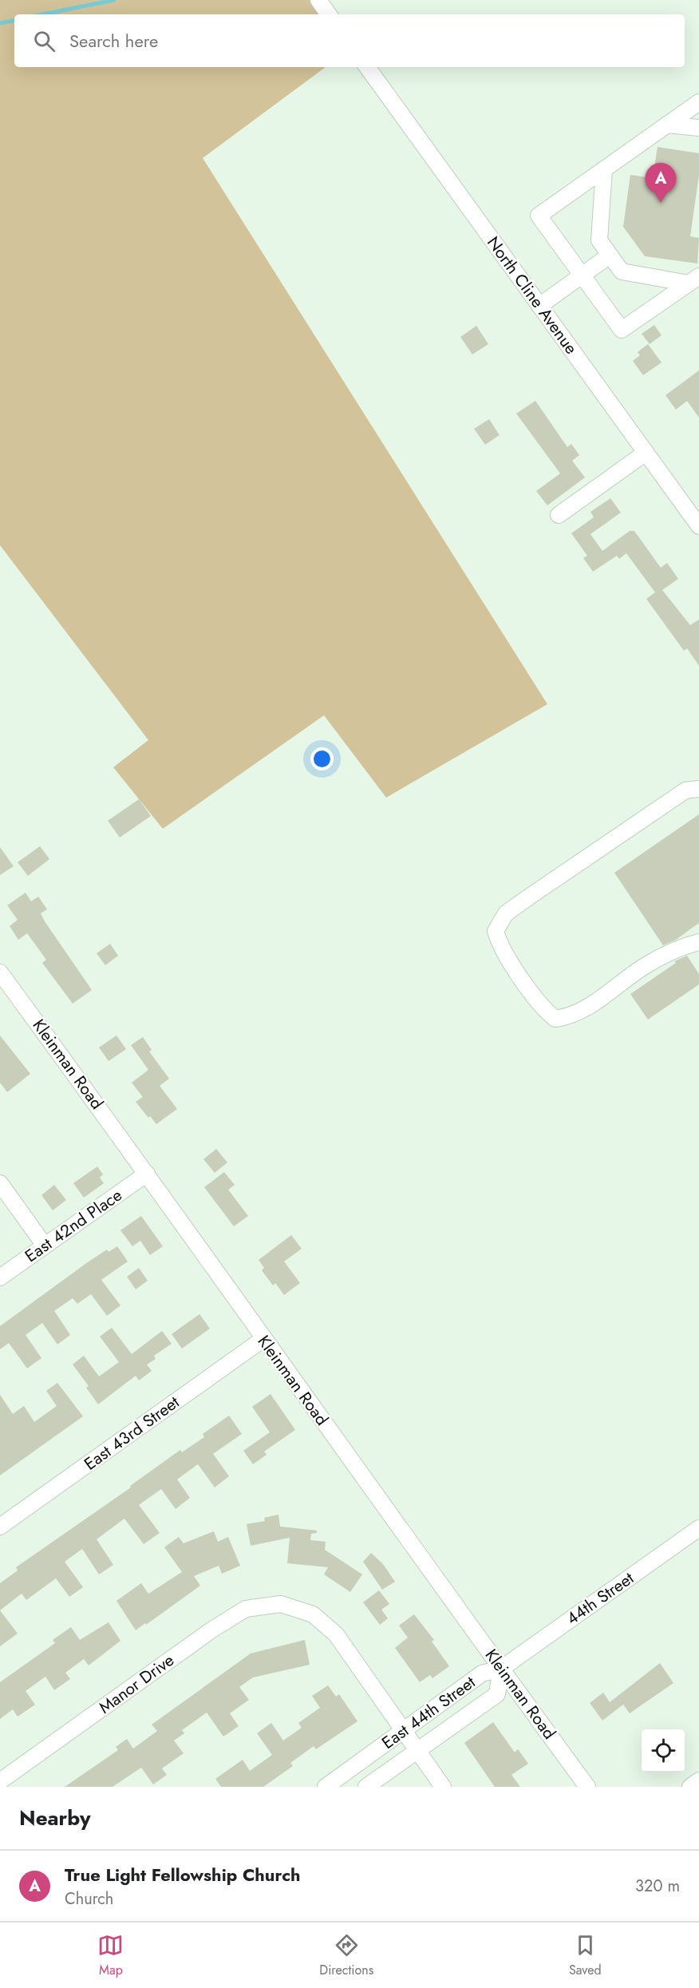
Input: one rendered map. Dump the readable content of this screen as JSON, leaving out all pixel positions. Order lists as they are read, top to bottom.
{
  "streets": {
    "street": [
      "North Cline Avenue",
      "Kleinman Road",
      "East 42nd Place",
      "East 43rd Street",
      "44th Street",
      "Manor Drive",
      "East 44th Street"
    ]
  },
  "crossings": [
    ["Kleinman Road", "East 42nd Place"],
    ["Kleinman Road", "East 43rd Street"],
    ["Kleinman Road", "44th Street"],
    ["Kleinman Road", "East 44th Street"],
    ["44th Street", "East 44th Street"],
    ["Manor Drive", "East 44th Street"]
  ],
  "page": {
    "search": "Search here",
    "pins": "A",
    "heading": "Nearby",
    "list": [
      {
        "mark": "A",
        "name": "True Light Fellowship Church",
        "note": "Church",
        "value": "320 m"
      }
    ],
    "nav": ["Map", "Directions", "Saved"]
  }
}
